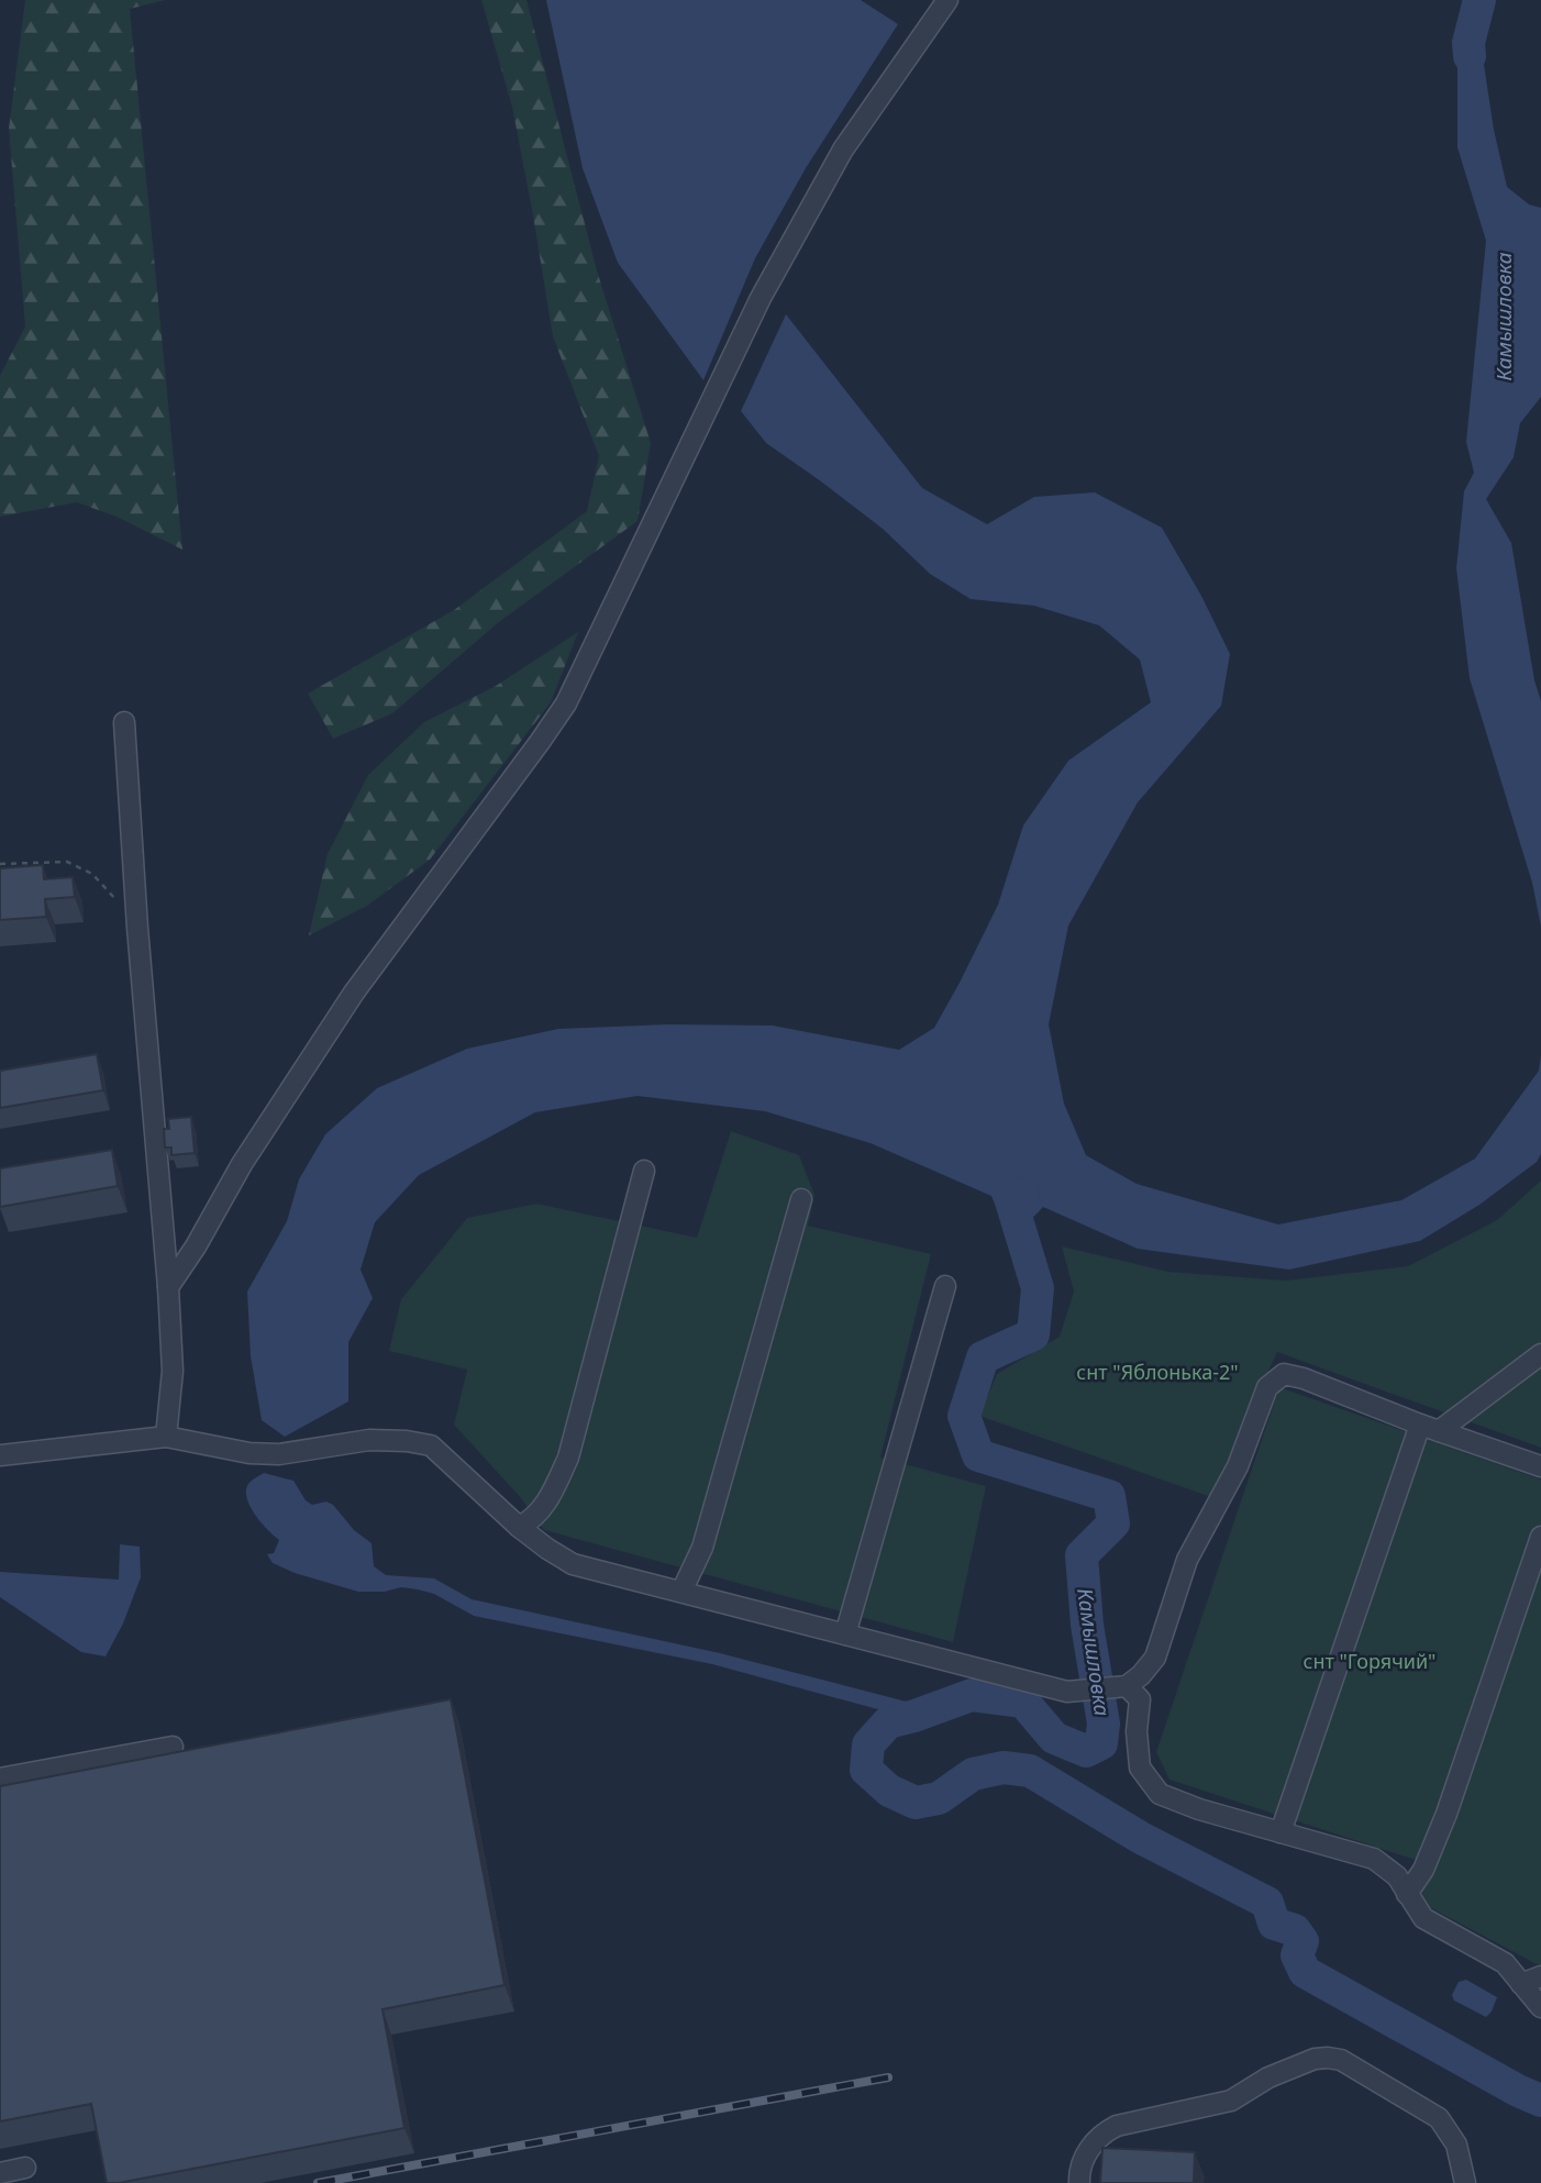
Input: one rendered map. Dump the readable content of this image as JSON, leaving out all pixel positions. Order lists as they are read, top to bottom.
{
  "water": ["Камышловка"],
  "parks": ["снт \"Яблонька-2\"", "снт \"Горячий\""]
}
